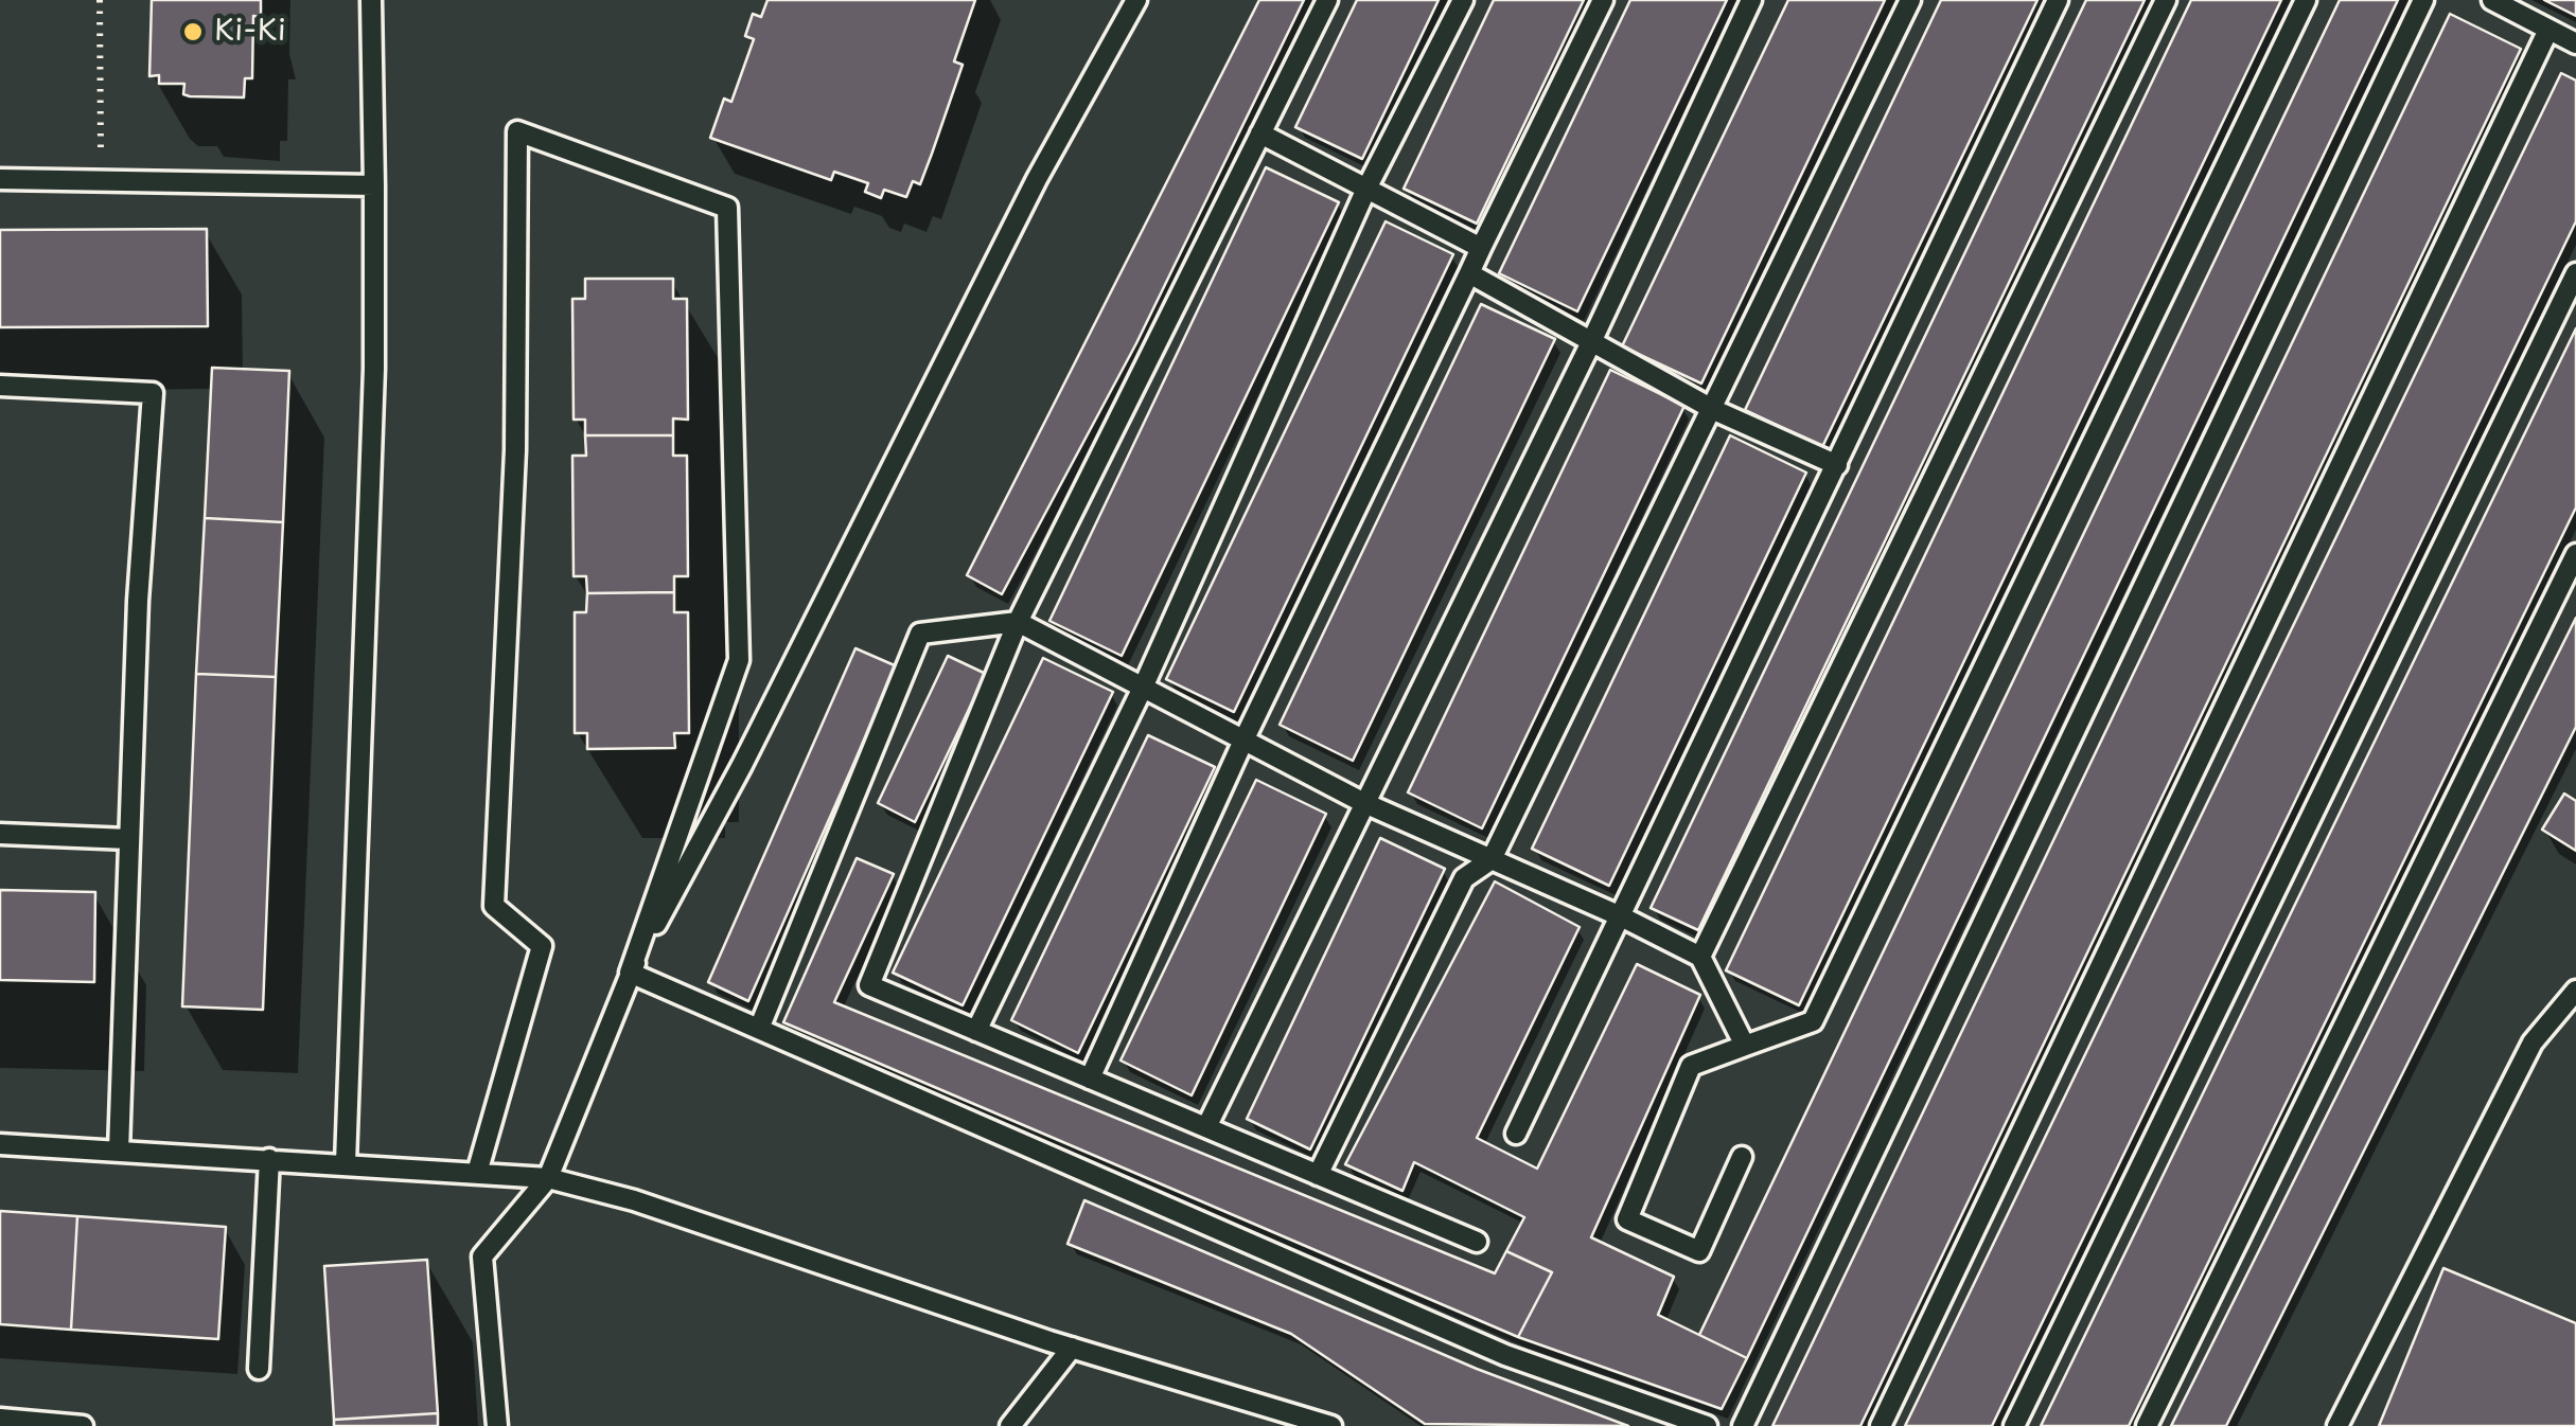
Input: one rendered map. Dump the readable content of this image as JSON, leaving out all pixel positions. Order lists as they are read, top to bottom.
{
  "places": ["Ki-Ki"]
}
